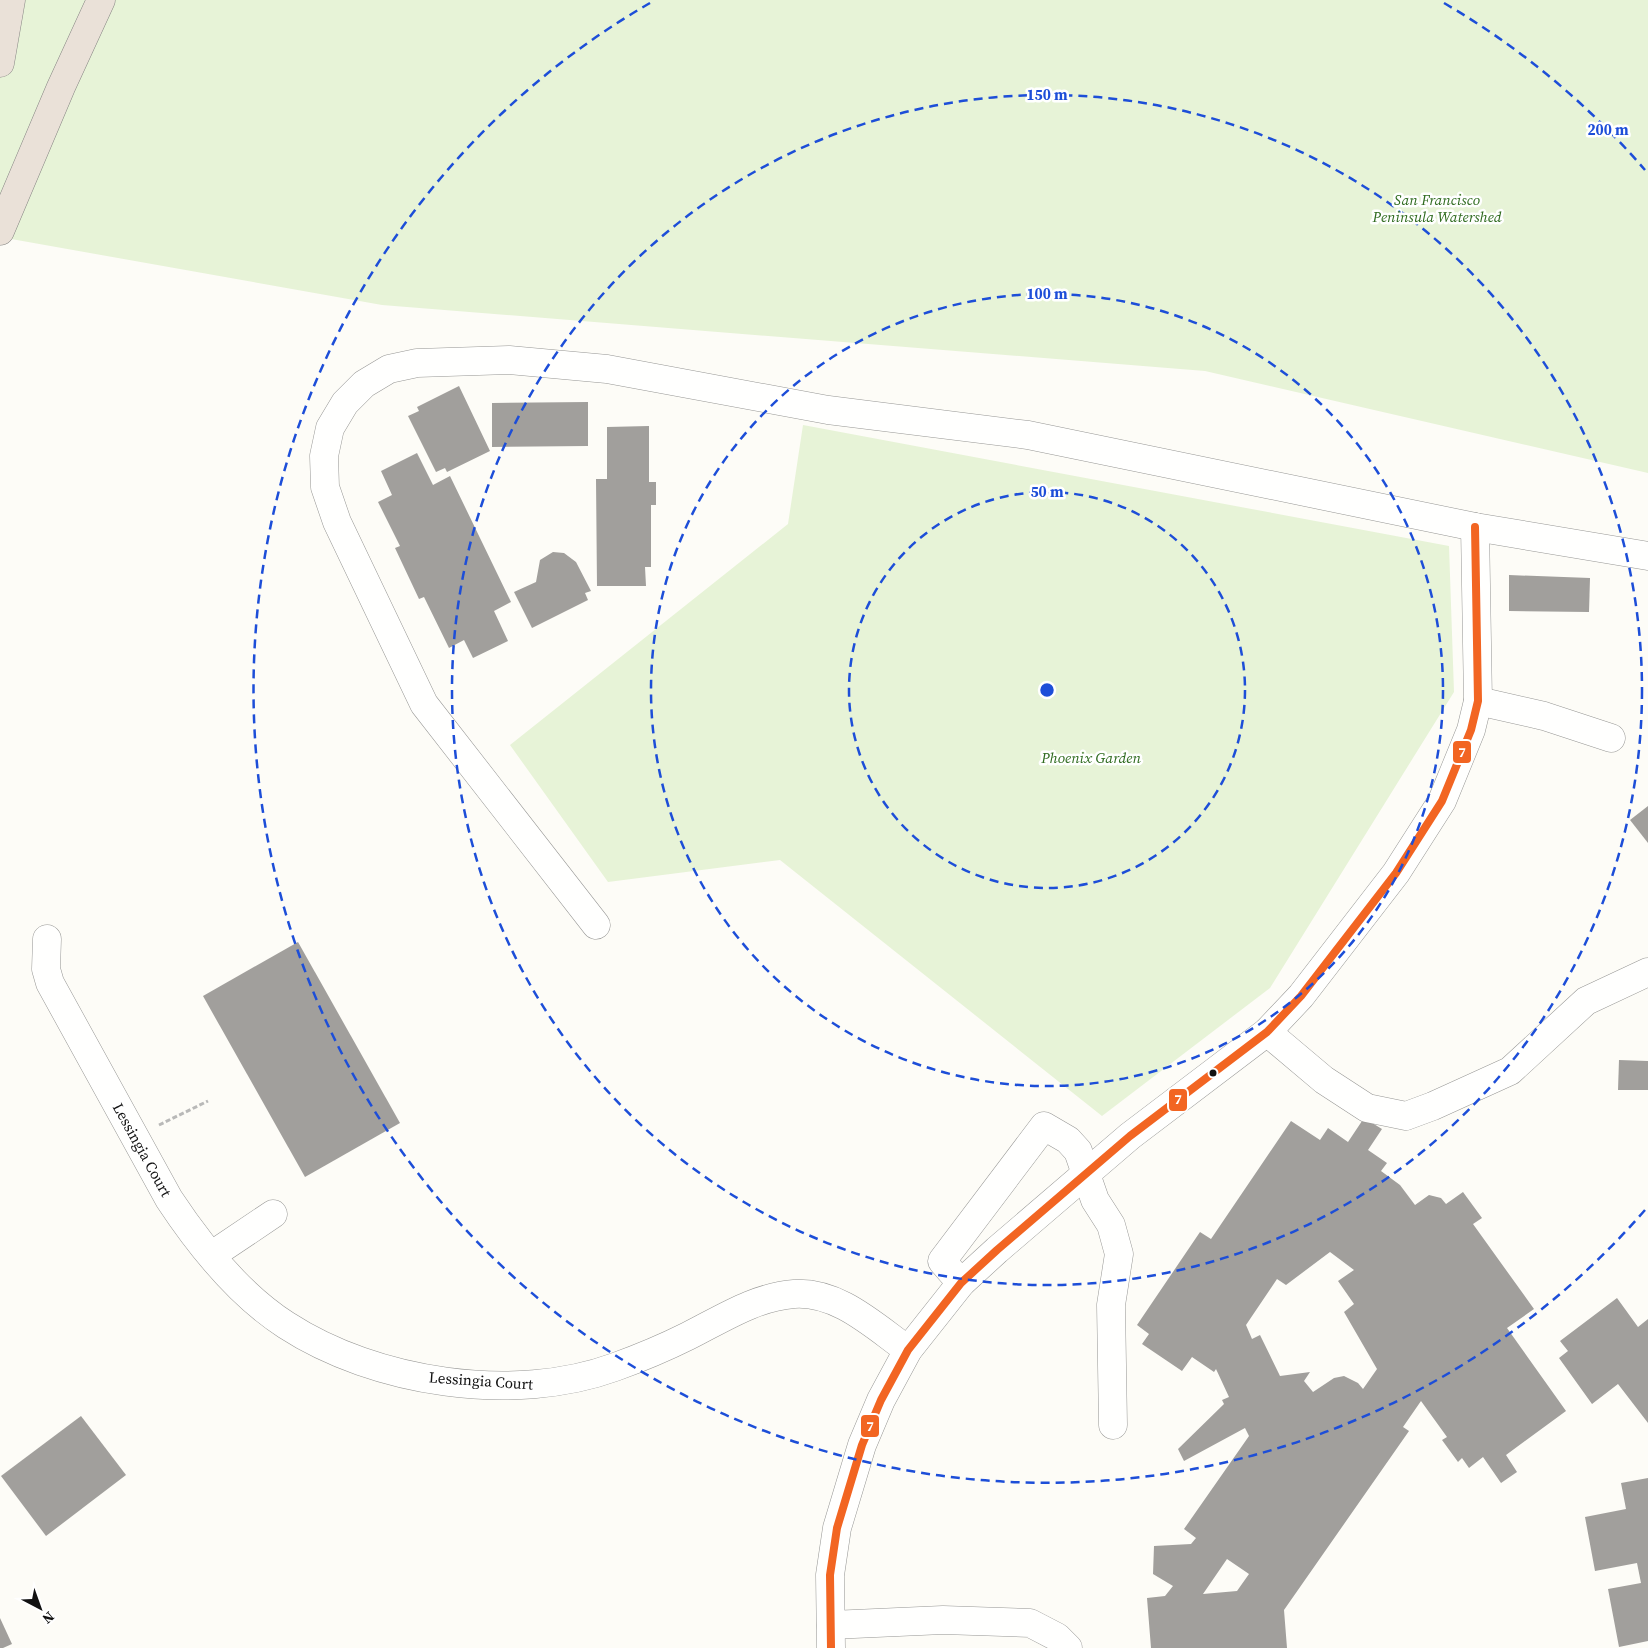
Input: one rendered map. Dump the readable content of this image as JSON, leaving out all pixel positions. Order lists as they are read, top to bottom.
{
  "streets": {
    "street": ["Lessingia Court"]
  },
  "parks": ["San Francisco Peninsula Watershed", "Phoenix Garden"],
  "lines": ["transit line 7"],
  "north": "bottom right",
  "rings": [
    "150 m",
    "200 m",
    "100 m",
    "50 m"
  ]
}
